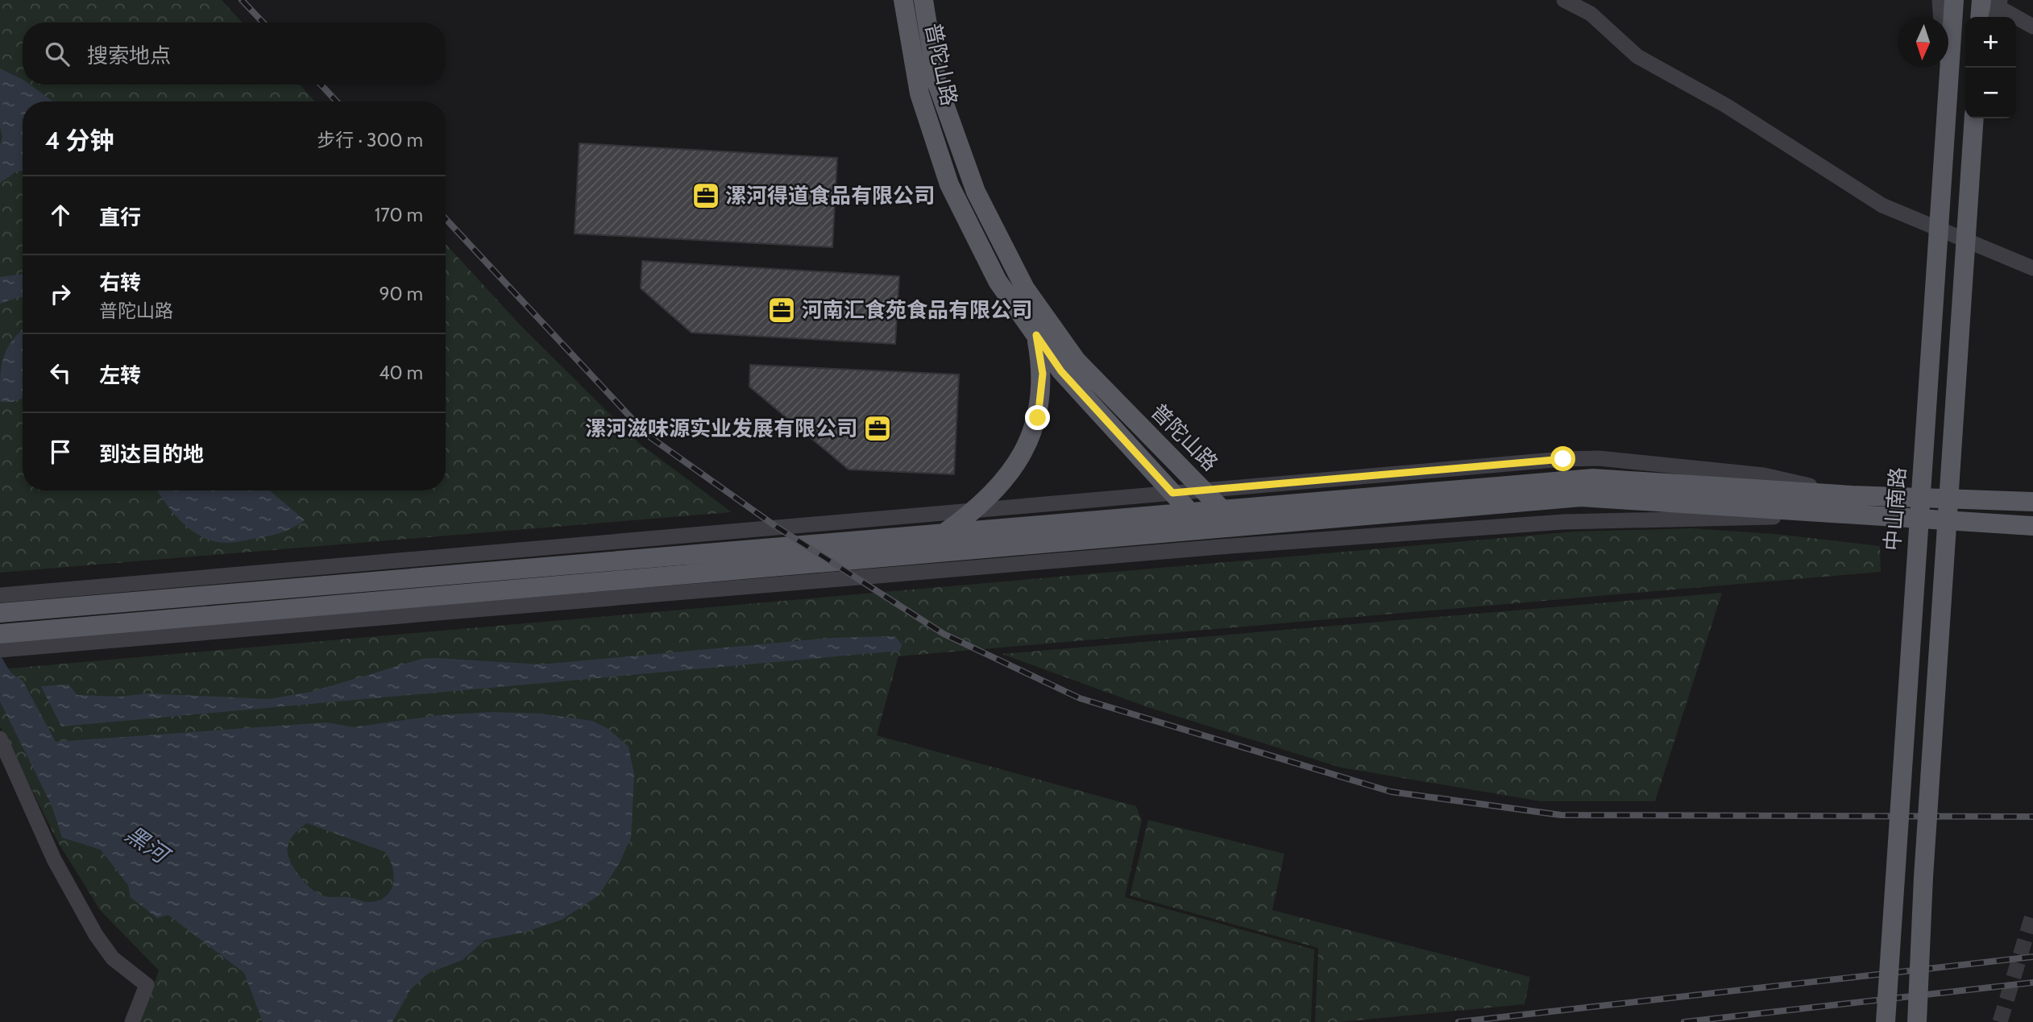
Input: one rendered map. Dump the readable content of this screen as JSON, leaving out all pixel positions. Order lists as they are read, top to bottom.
{
  "streets": {
    "main road": ["普陀山路", "中山南路"]
  },
  "water": ["黑河"],
  "places": {
    "office": ["漯河得道食品有限公司", "河南汇食苑食品有限公司", "漯河滋味源实业发展有限公司"]
  },
  "north": "bottom",
  "page": {
    "map_buttons": ["+", "−"],
    "search": "搜索地点",
    "heading": ["4 分钟", "步行 · 300 m"],
    "list": [
      ["直行", "170 m"],
      ["右转", "普陀山路", "90 m"],
      ["左转", "40 m"],
      "到达目的地"
    ]
  }
}
